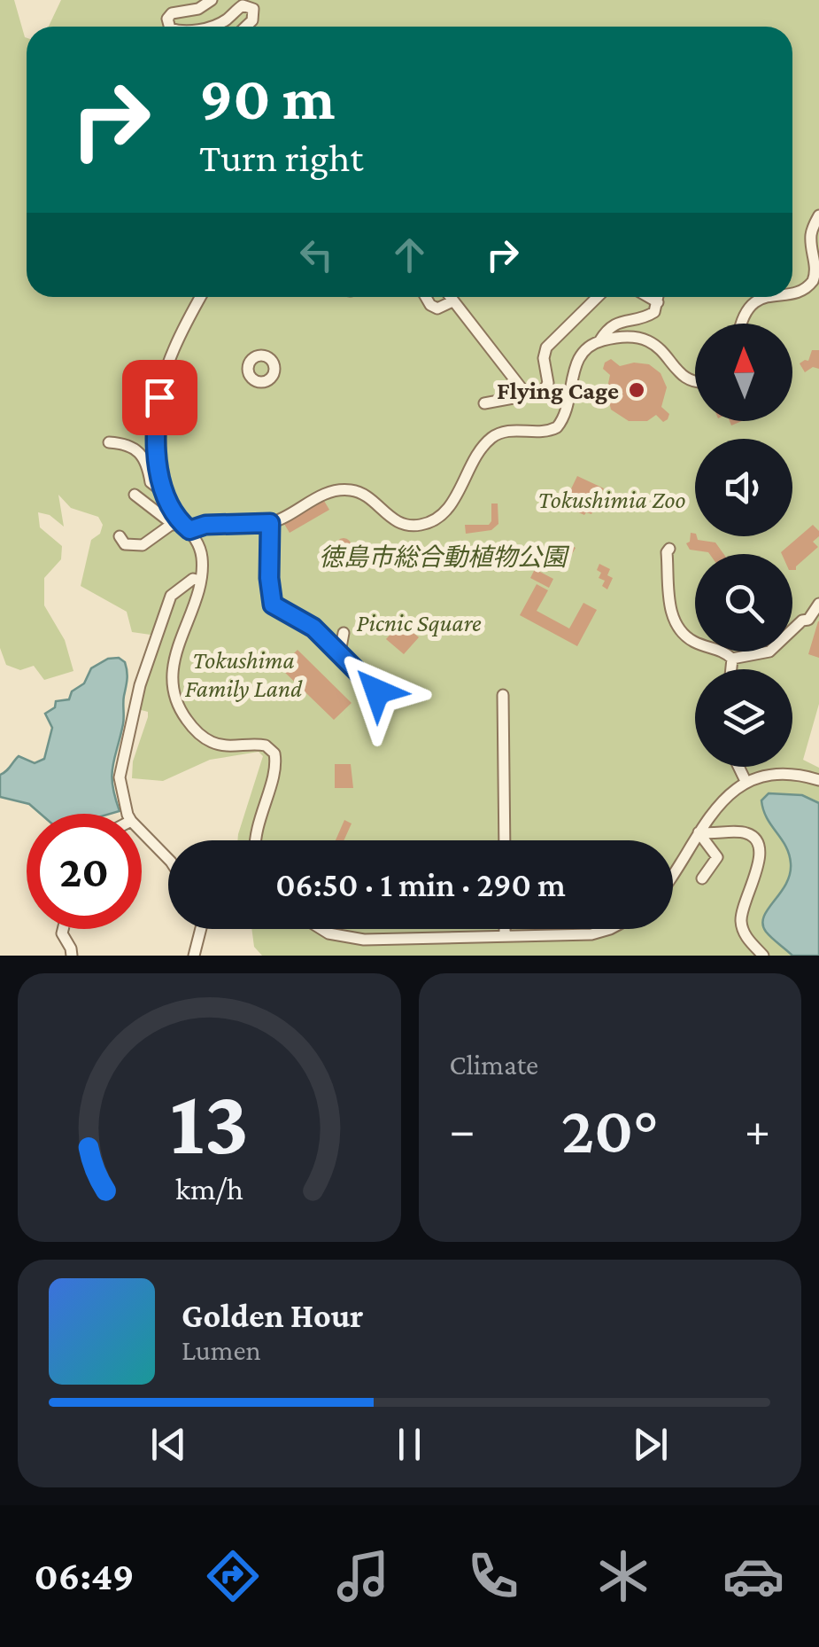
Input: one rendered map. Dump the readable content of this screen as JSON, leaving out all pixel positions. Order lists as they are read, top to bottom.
{
  "parks": [
    "Tokushimia Zoo",
    "徳島市総合動植物公園",
    "Picnic Square",
    "Tokushima Family Land"
  ],
  "places": ["Flying Cage"],
  "north": "top",
  "page": {
    "turn": ["90 m", "Turn right"],
    "limit": "20",
    "trip": "06:50 · 1 min · 290 m",
    "tile": "Climate",
    "heat": ["−", "20°", "+"],
    "song": ["Golden Hour", "Lumen"],
    "tabs": "06:49",
    "gauge": ["13", "km/h"]
  }
}
